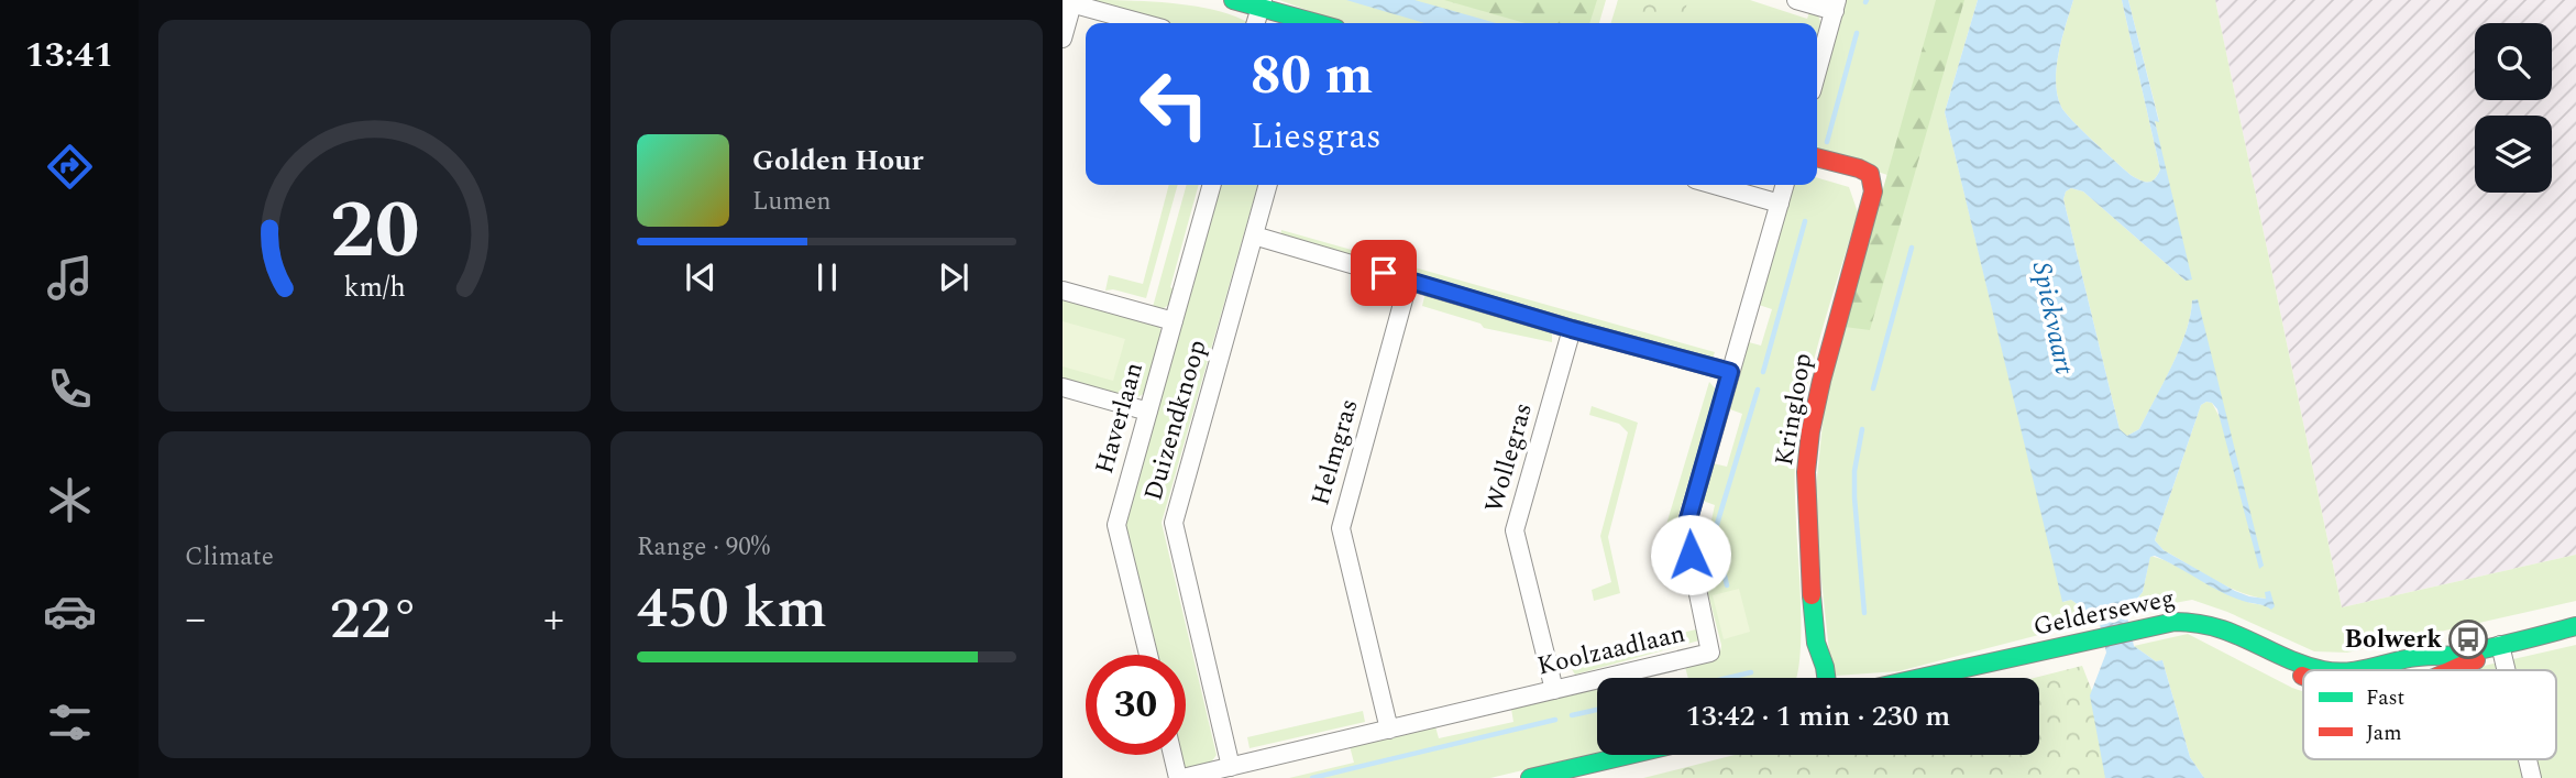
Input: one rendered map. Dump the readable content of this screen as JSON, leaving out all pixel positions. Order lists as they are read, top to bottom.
{
  "streets": {
    "street": [
      "Kringloop",
      "Haverlaan",
      "Duizendknoop",
      "Helmgras",
      "Wollegras",
      "Gelderseweg",
      "Koolzaadlaan"
    ]
  },
  "crossings": [
    ["Duizendknoop", "Koolzaadlaan"],
    ["Helmgras", "Koolzaadlaan"],
    ["Wollegras", "Koolzaadlaan"]
  ],
  "water": ["Spiekvaart"],
  "places": {
    "bus stop": ["Bolwerk"]
  },
  "legend": ["Fast", "Jam"],
  "page": {
    "tabs": "13:41",
    "turn": ["80 m", "Liesgras"],
    "song": ["Golden Hour", "Lumen"],
    "tile": [
      "Climate",
      ["Range · 90%", "450 km"]
    ],
    "heat": ["−", "22°", "+"],
    "limit": "30",
    "trip": "13:42 · 1 min · 230 m",
    "gauge": ["20", "km/h"]
  }
}
